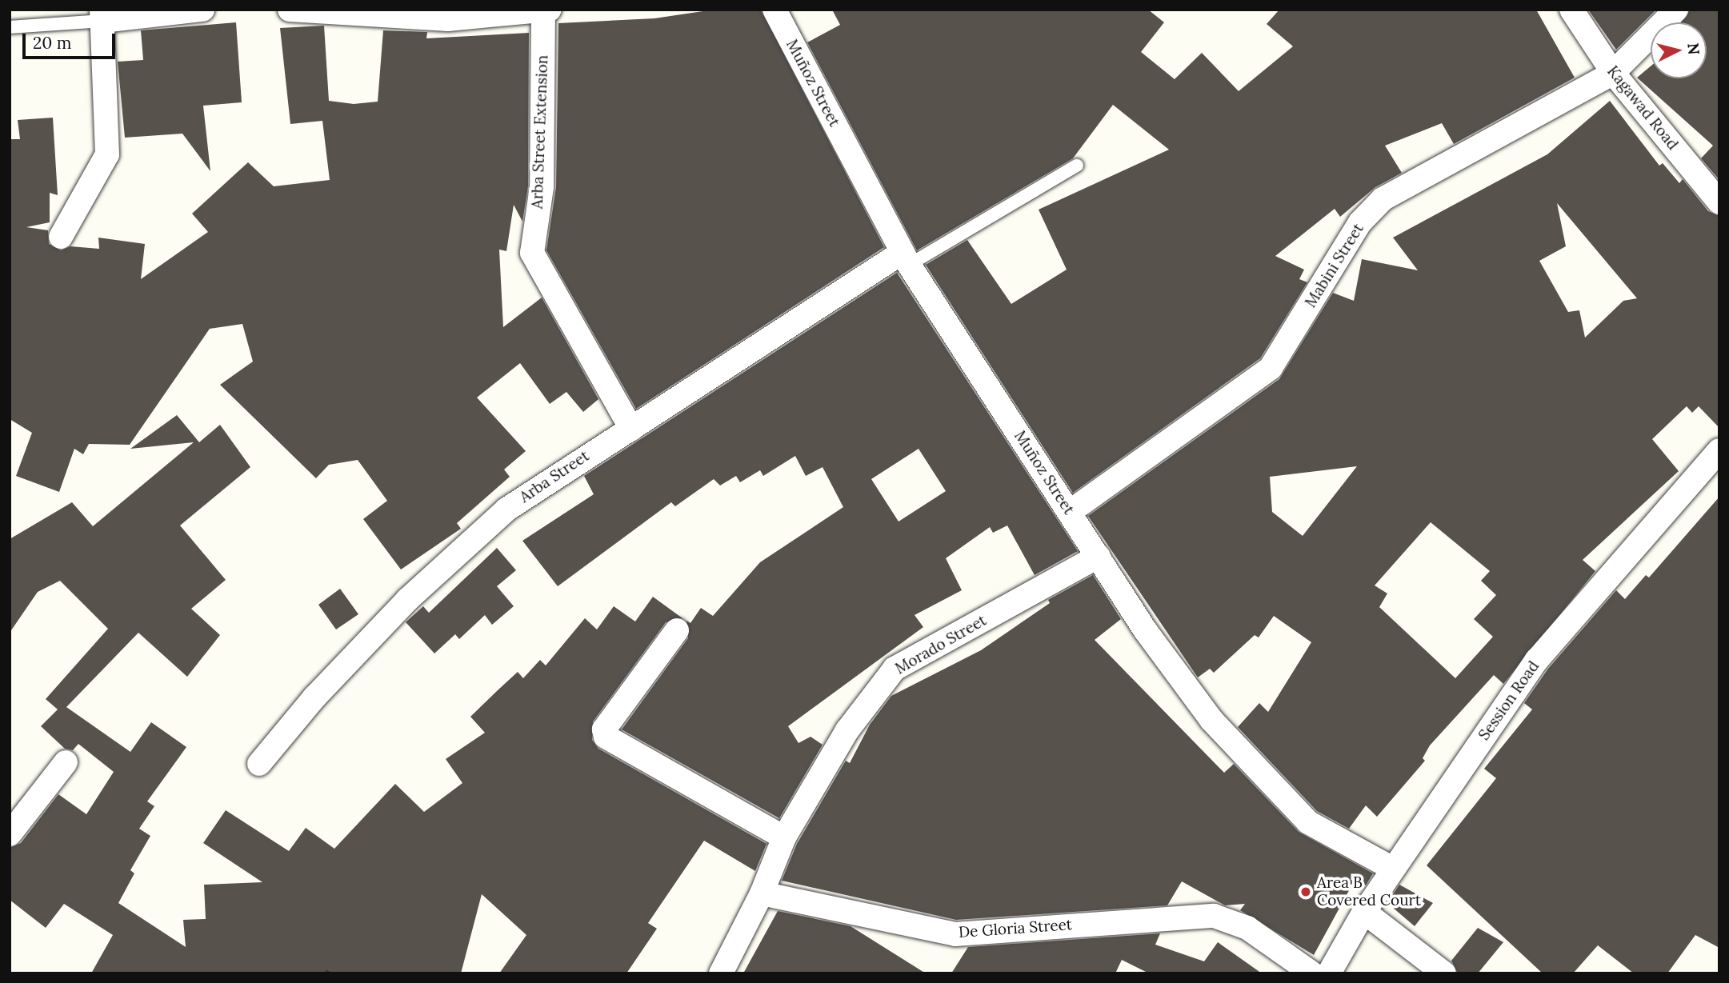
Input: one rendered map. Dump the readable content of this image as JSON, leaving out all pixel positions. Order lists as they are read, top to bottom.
{
  "streets": {
    "street": [
      "Muñoz Street",
      "Kagawad Road",
      "Arba Street Extension",
      "Mabini Street",
      "Arba Street",
      "Morado Street",
      "Session Road",
      "De Gloria Street"
    ]
  },
  "crossings": [
    ["Muñoz Street", "Mabini Street"],
    ["Muñoz Street", "Arba Street"],
    ["Muñoz Street", "Morado Street"],
    ["Muñoz Street", "Session Road"],
    ["Kagawad Road", "Mabini Street"],
    ["Arba Street Extension", "Arba Street"],
    ["Morado Street", "De Gloria Street"]
  ],
  "places": ["Area B Covered Court"],
  "scale_bar": "20 m",
  "north": "right"
}
